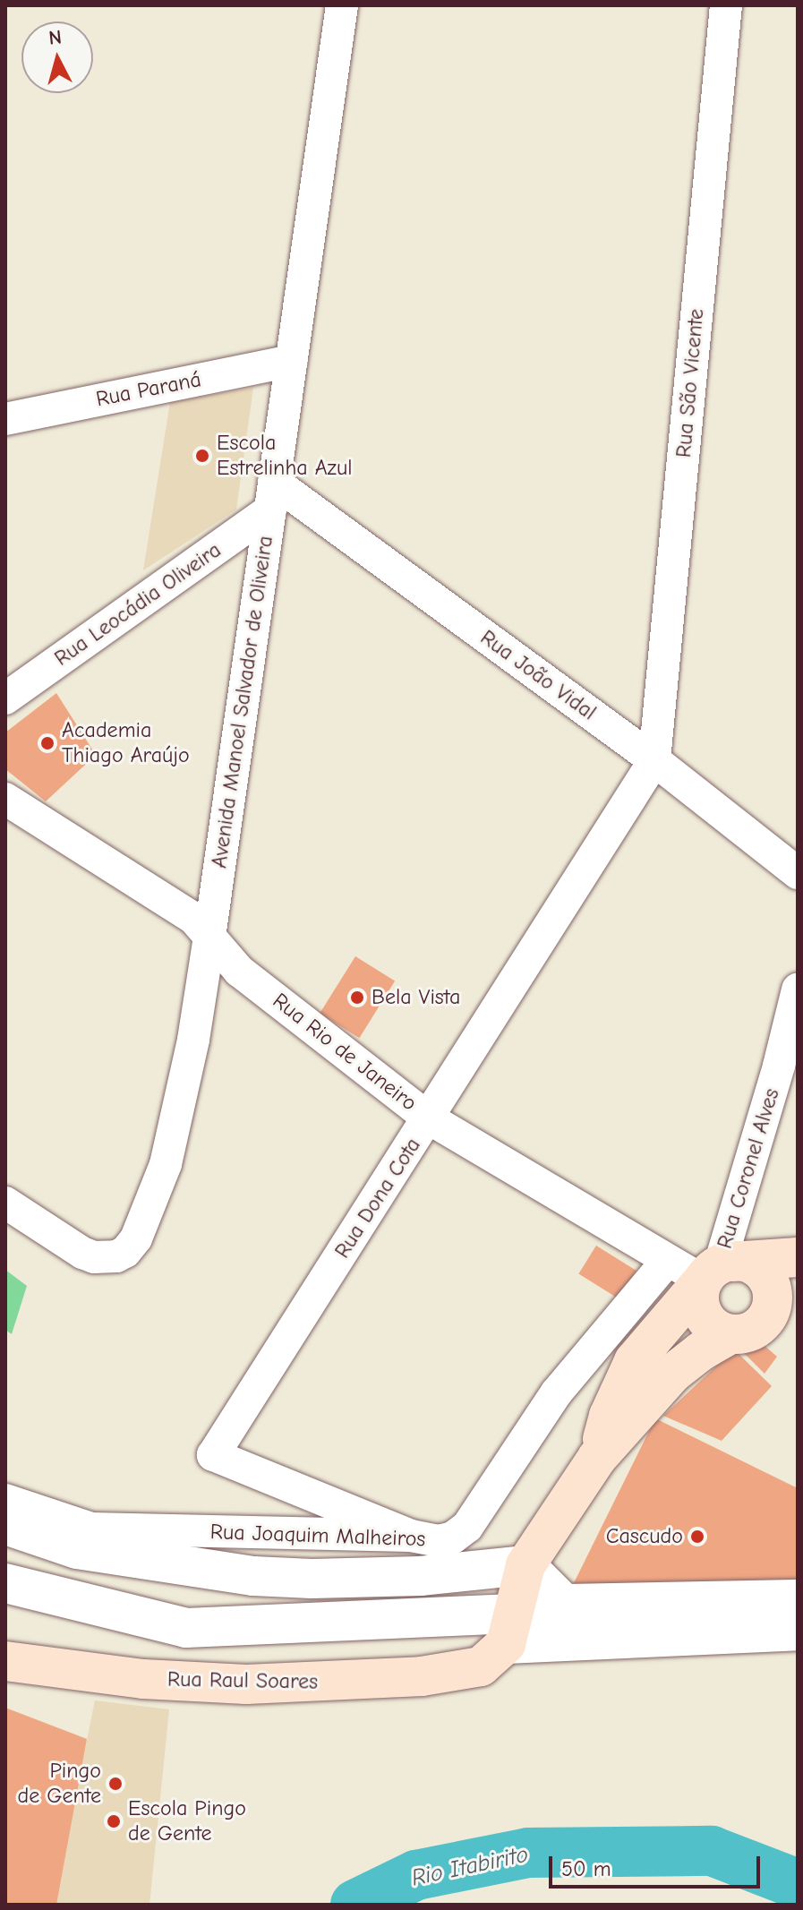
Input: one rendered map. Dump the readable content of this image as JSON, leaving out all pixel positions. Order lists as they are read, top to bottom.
{
  "streets": {
    "main road": ["Rua Raul Soares"],
    "street": [
      "Rua São Vicente",
      "Rua Paraná",
      "Rua Leocádia Oliveira",
      "Rua João Vidal",
      "Avenida Manoel Salvador de Oliveira",
      "Rua Rio de Janeiro",
      "Rua Coronel Alves",
      "Rua Dona Cota",
      "Rua Joaquim Malheiros"
    ]
  },
  "crossings": [
    ["Rua São Vicente", "Rua João Vidal"],
    ["Rua São Vicente", "Rua Dona Cota"],
    ["Rua Paraná", "Avenida Manoel Salvador de Oliveira"],
    ["Rua Leocádia Oliveira", "Rua João Vidal"],
    ["Rua Leocádia Oliveira", "Avenida Manoel Salvador de Oliveira"],
    ["Rua João Vidal", "Avenida Manoel Salvador de Oliveira"],
    ["Rua João Vidal", "Rua Dona Cota"],
    ["Avenida Manoel Salvador de Oliveira", "Rua Rio de Janeiro"],
    ["Rua Rio de Janeiro", "Rua Coronel Alves"],
    ["Rua Rio de Janeiro", "Rua Dona Cota"],
    ["Rua Rio de Janeiro", "Rua Joaquim Malheiros"],
    ["Rua Dona Cota", "Rua Joaquim Malheiros"]
  ],
  "water": ["Rio Itabirito"],
  "places": [
    "Escola Estrelinha Azul",
    "Academia Thiago Araújo",
    "Bela Vista",
    "Cascudo",
    "Pingo de Gente",
    "Escola Pingo de Gente"
  ],
  "scale_bar": "50 m",
  "north": "top"
}
